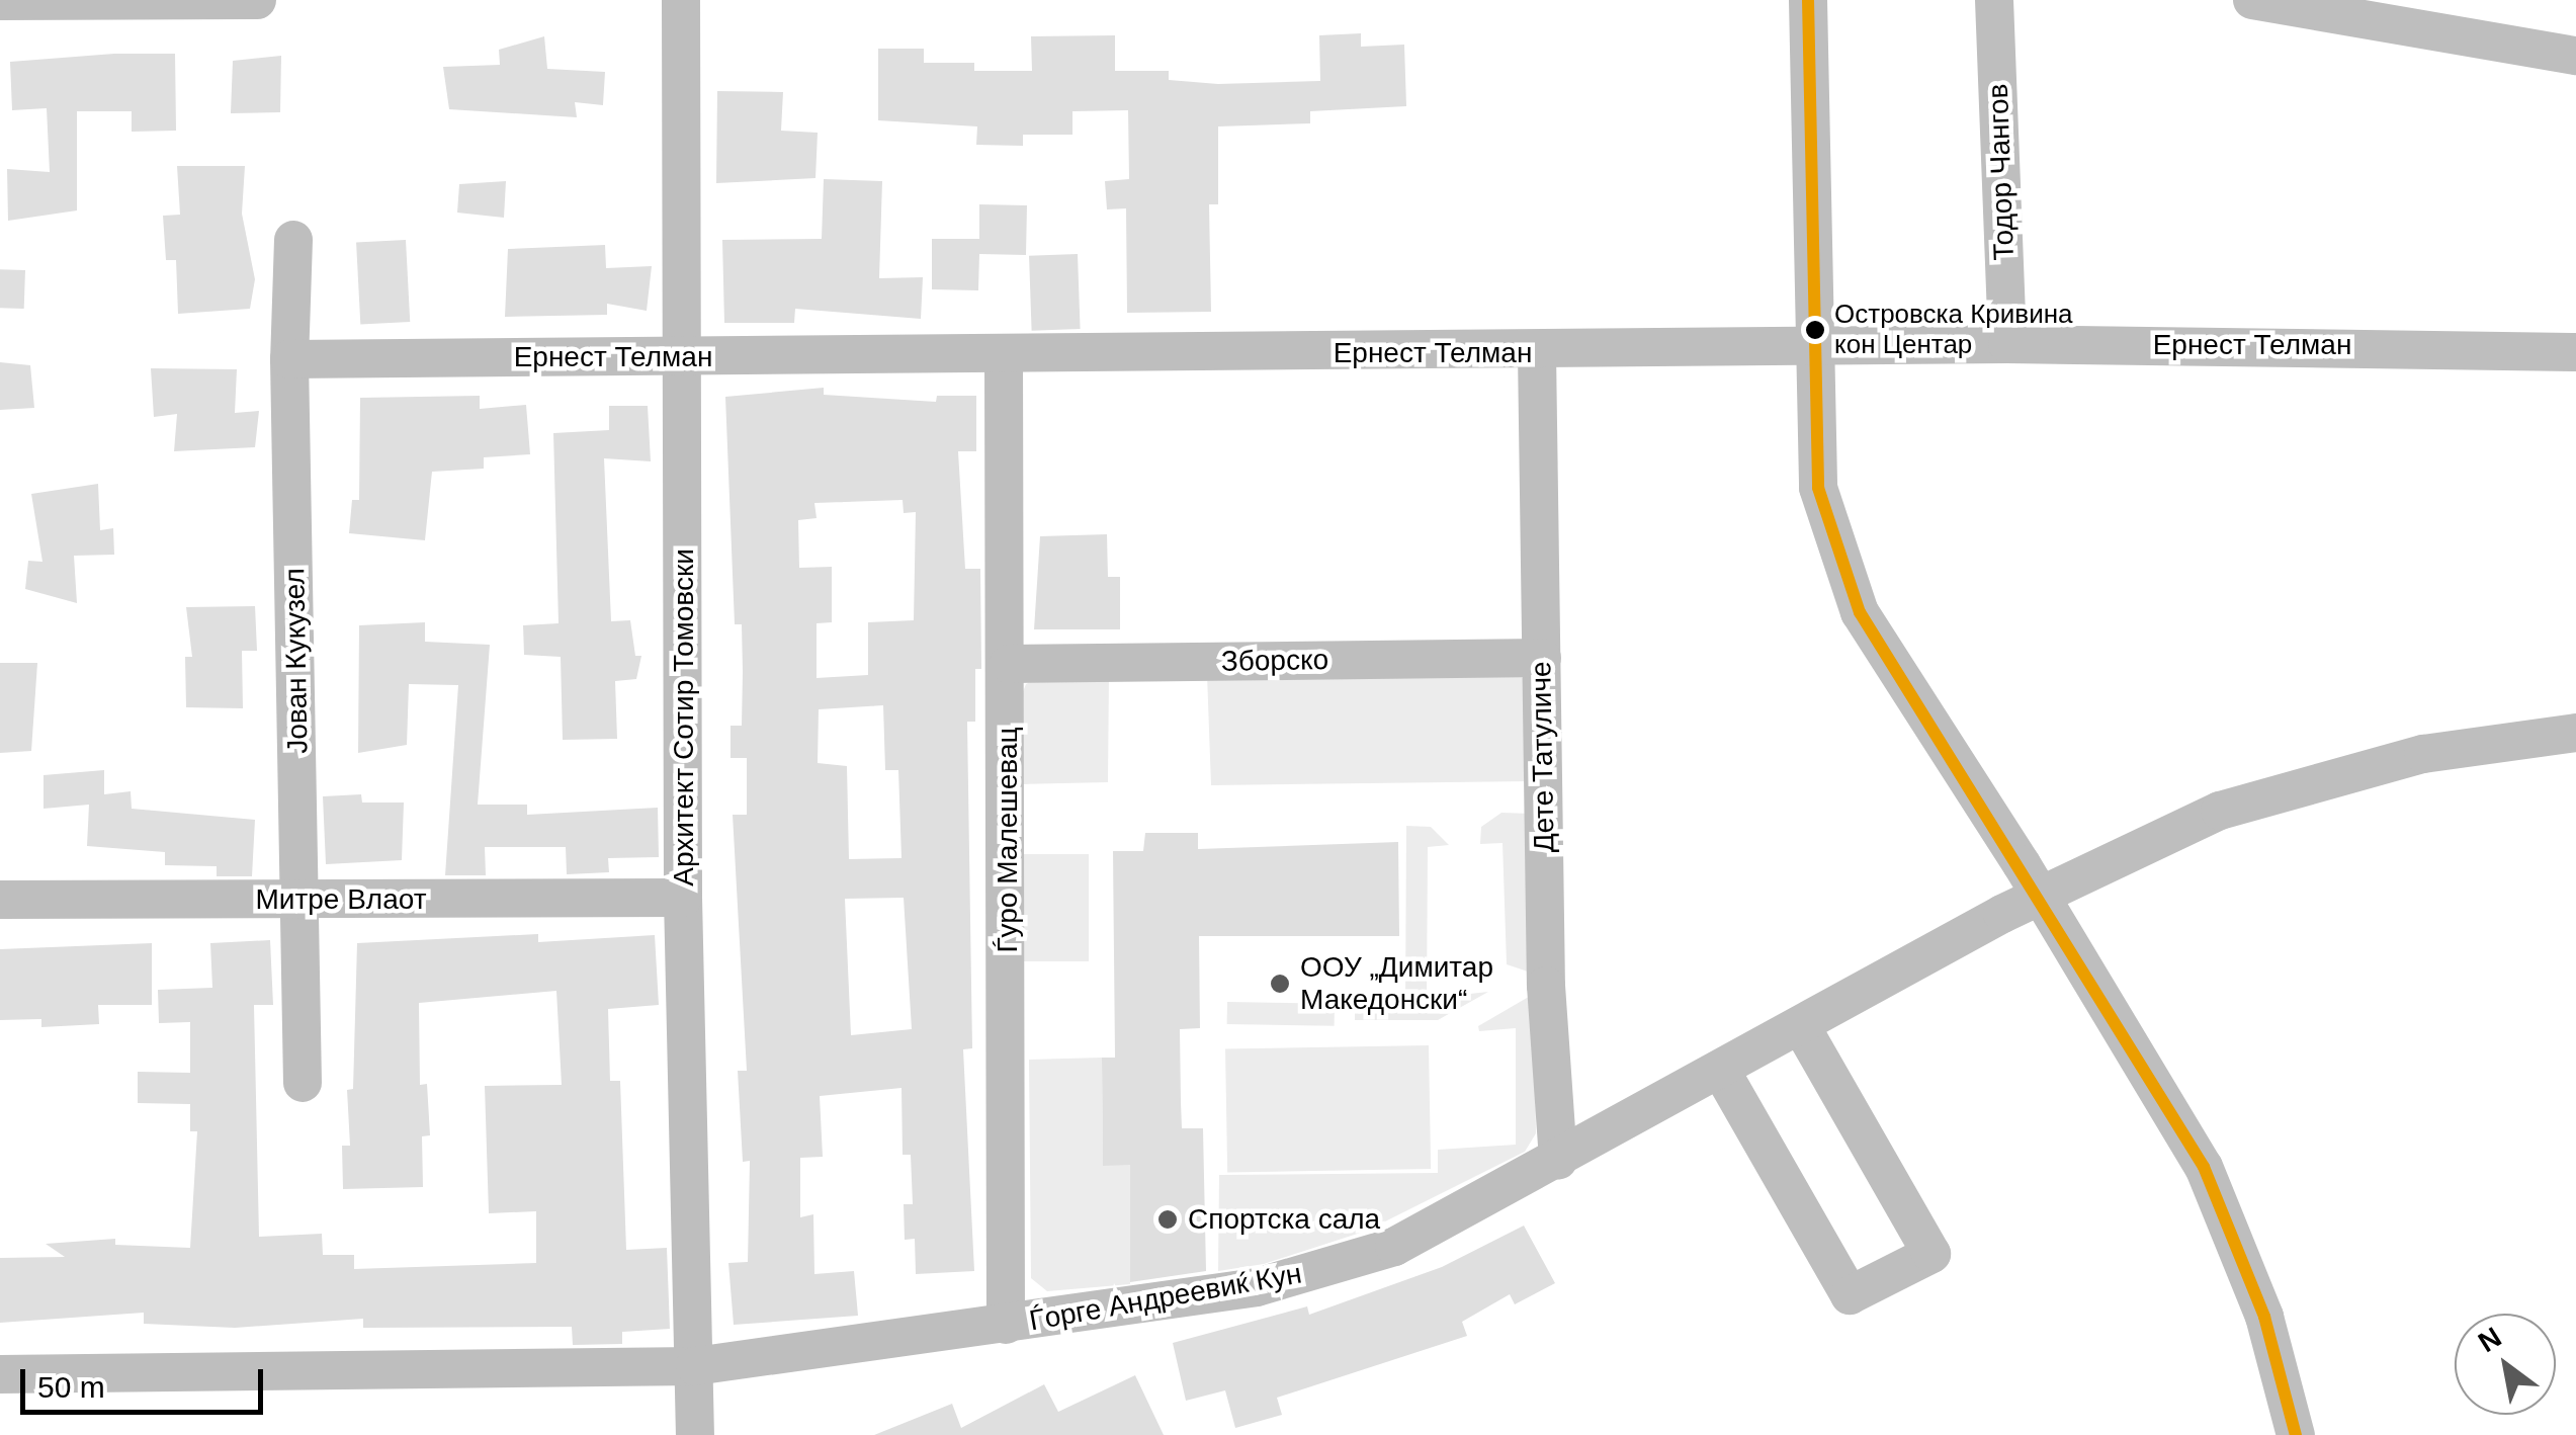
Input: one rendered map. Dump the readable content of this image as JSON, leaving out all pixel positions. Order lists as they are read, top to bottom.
{
  "streets": {
    "street": [
      "Тодор Чангов",
      "Ернест Телман",
      "Јован Кукузел",
      "Зборско",
      "Архитект Сотир Томовски",
      "Дете Татуличе",
      "Ѓуро Малешевац",
      "Митре Влаот",
      "Ѓорге Андреевиќ Кун"
    ]
  },
  "crossings": [
    ["Тодор Чангов", "Ернест Телман"],
    ["Ернест Телман", "Јован Кукузел"],
    ["Ернест Телман", "Архитект Сотир Томовски"],
    ["Ернест Телман", "Дете Татуличе"],
    ["Ернест Телман", "Ѓуро Малешевац"],
    ["Јован Кукузел", "Митре Влаот"],
    ["Зборско", "Дете Татуличе"],
    ["Зборско", "Ѓуро Малешевац"],
    ["Архитект Сотир Томовски", "Митре Влаот"],
    ["Архитект Сотир Томовски", "Ѓорге Андреевиќ Кун"],
    ["Дете Татуличе", "Ѓорге Андреевиќ Кун"],
    ["Ѓуро Малешевац", "Ѓорге Андреевиќ Кун"]
  ],
  "places": ["Островска Кривина кон Центар", "ООУ „Димитар Македонски“", "Спортска сала"],
  "scale_bar": "50 m",
  "north": "top left"
}
